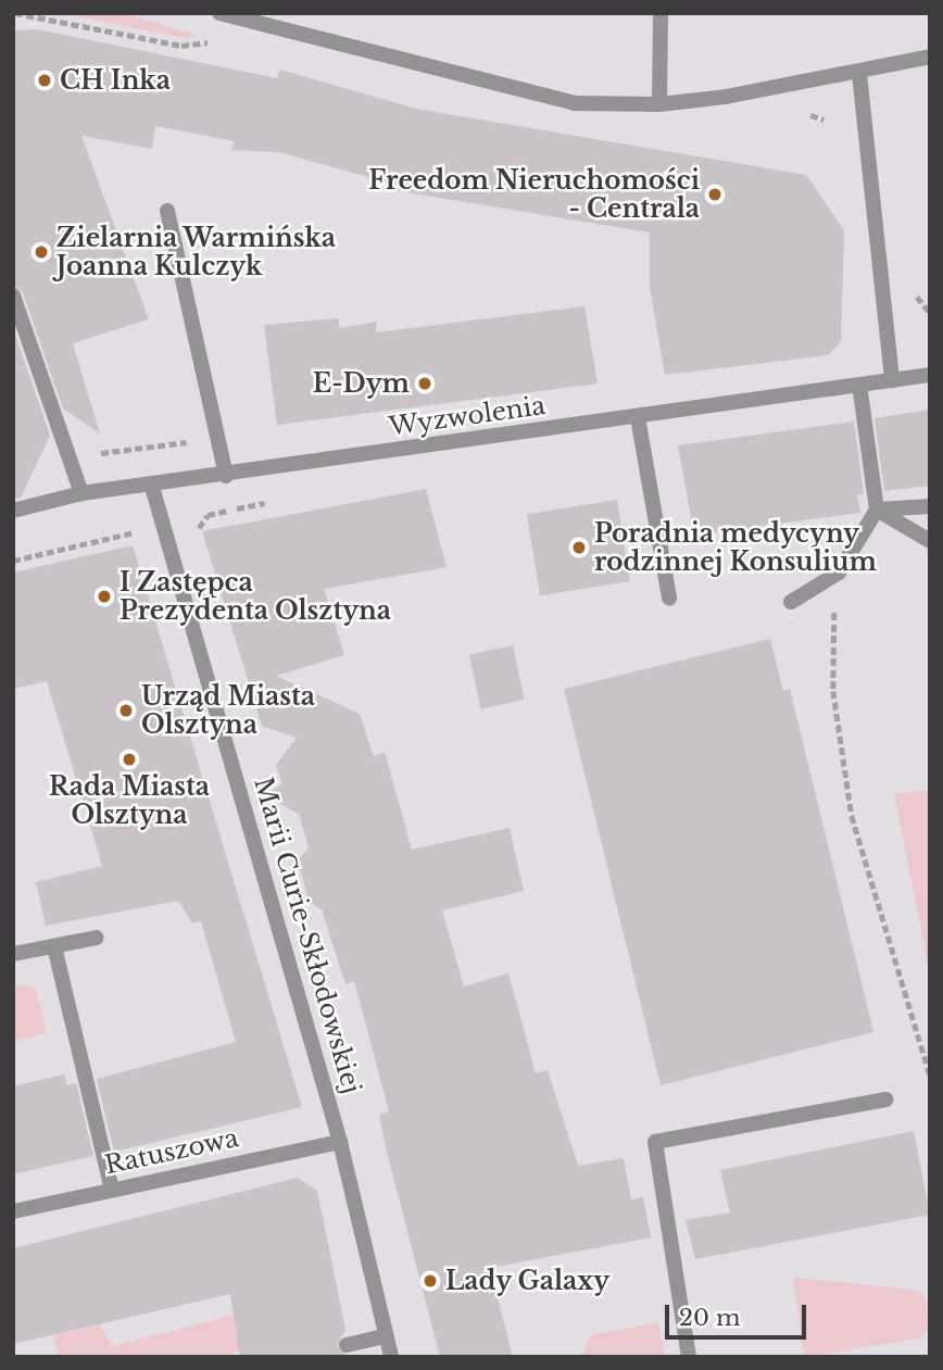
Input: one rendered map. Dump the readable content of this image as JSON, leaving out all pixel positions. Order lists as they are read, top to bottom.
{
  "streets": {
    "street": ["Wyzwolenia", "Marii Curie-Skłodowskiej", "Ratuszowa"]
  },
  "crossings": [
    ["Wyzwolenia", "Marii Curie-Skłodowskiej"],
    ["Marii Curie-Skłodowskiej", "Ratuszowa"]
  ],
  "places": [
    "CH Inka",
    "Freedom Nieruchomości - Centrala",
    "Zielarnia Warmińska Joanna Kulczyk",
    "E-Dym",
    "Poradnia medycyny rodzinnej Konsulium",
    "I Zastępca Prezydenta Olsztyna",
    "Urząd Miasta Olsztyna",
    "Rada Miasta Olsztyna",
    "Lady Galaxy"
  ],
  "scale_bar": "20 m"
}
